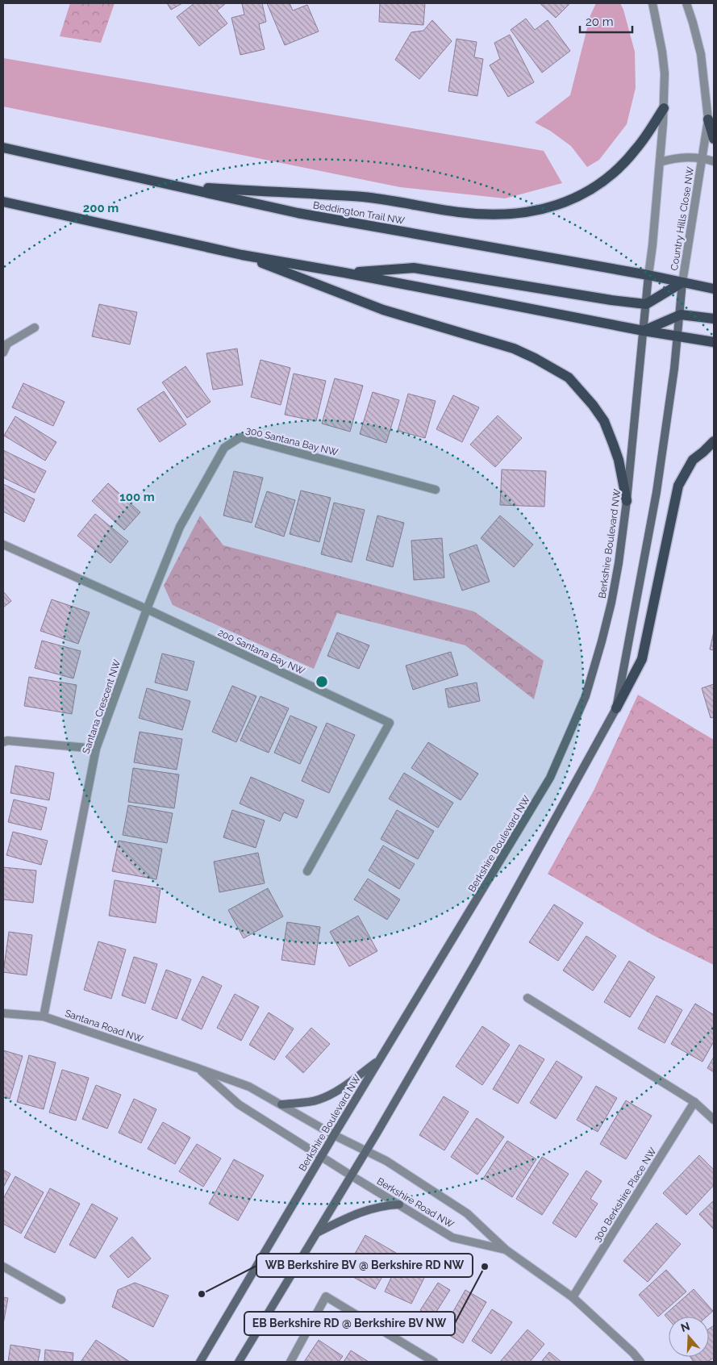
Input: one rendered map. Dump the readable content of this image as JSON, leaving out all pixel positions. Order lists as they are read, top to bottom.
{
  "streets": {
    "main road": ["Beddington Trail NW", "Berkshire Boulevard NW"],
    "street": [
      "Country Hills Close NW",
      "300 Santana Bay NW",
      "200 Santana Bay NW",
      "Santana Crescent NW",
      "Santana Road NW",
      "300 Berkshire Place NW",
      "Berkshire Road NW"
    ]
  },
  "crossings": [
    ["Beddington Trail NW", "Country Hills Close NW"],
    ["Beddington Trail NW", "Berkshire Boulevard NW"],
    ["300 Santana Bay NW", "200 Santana Bay NW"],
    ["300 Santana Bay NW", "Santana Crescent NW"],
    ["Berkshire Boulevard NW", "Santana Road NW"],
    ["Berkshire Boulevard NW", "Berkshire Road NW"],
    ["200 Santana Bay NW", "Santana Crescent NW"],
    ["Santana Crescent NW", "Santana Road NW"],
    ["Santana Road NW", "Berkshire Road NW"],
    ["300 Berkshire Place NW", "Berkshire Road NW"]
  ],
  "places": ["EB Berkshire RD @ Berkshire BV NW", "WB Berkshire BV @ Berkshire RD NW"],
  "scale_bar": "20 m",
  "north": "top",
  "rings": ["200 m", "100 m"]
}
